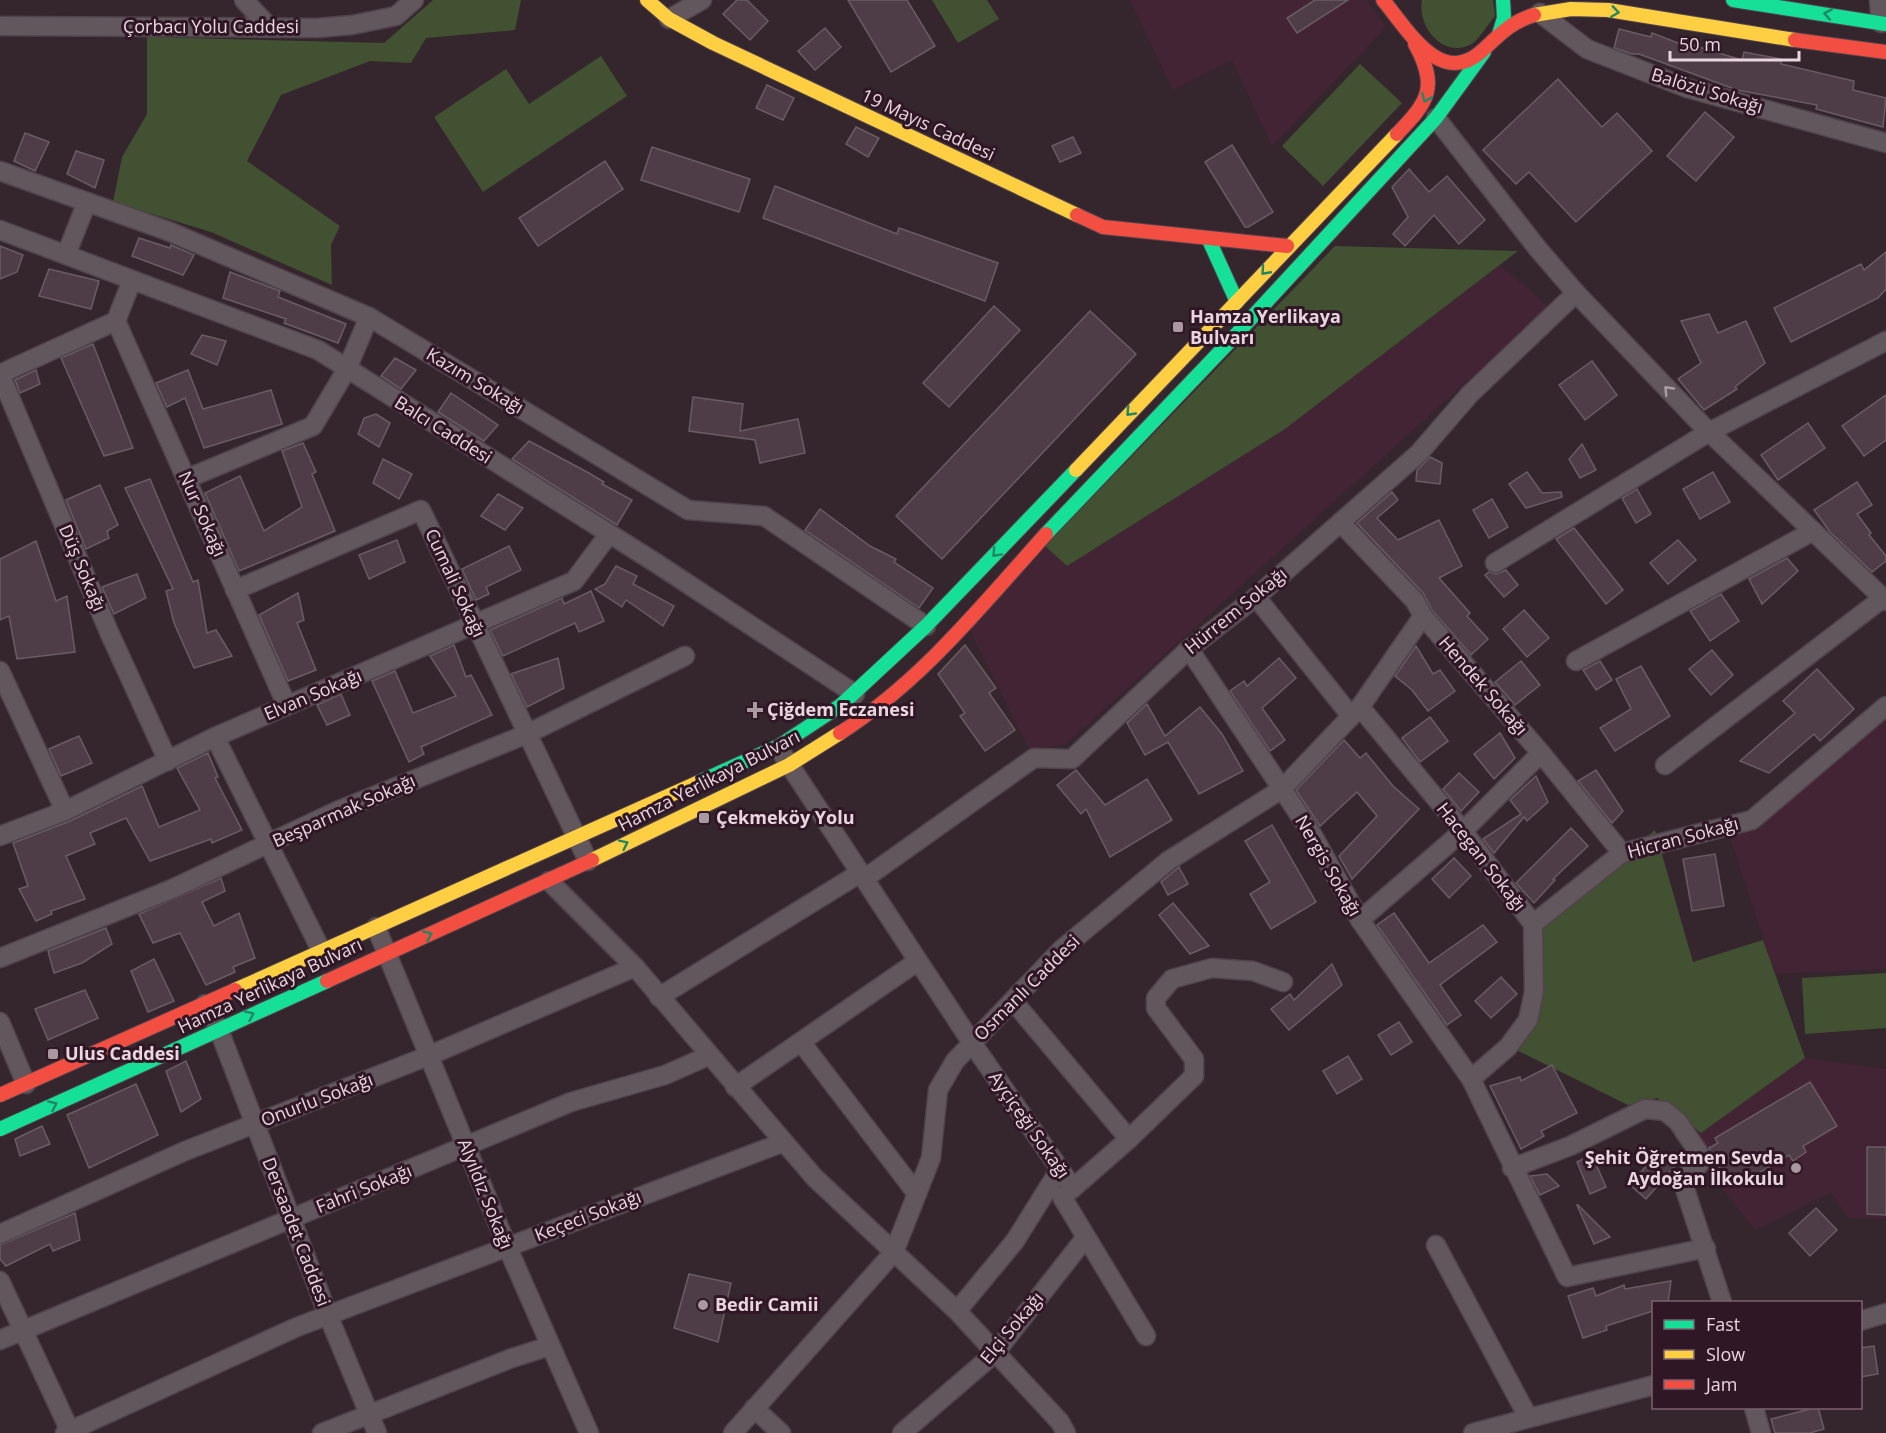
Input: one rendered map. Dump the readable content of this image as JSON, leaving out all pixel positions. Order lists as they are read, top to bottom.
{
  "streets": {
    "main road": ["19 Mayıs Caddesi", "Hamza Yerlikaya Bulvarı"],
    "street": [
      "Çorbacı Yolu Caddesi",
      "Balözü Sokağı",
      "Kazım Sokağı",
      "Balcı Caddesi",
      "Nur Sokağı",
      "Düş Sokağı",
      "Cumali Sokağı",
      "Hürrem Sokağı",
      "Hendek Sokağı",
      "Elvan Sokağı",
      "Beşparmak Sokağı",
      "Hicran Sokağı",
      "Hacegan Sokağı",
      "Nergis Sokağı",
      "Osmanlı Caddesi",
      "Onurlu Sokağı",
      "Ayçiçeği Sokağı",
      "Fahri Sokağı",
      "Alyıldız Sokağı",
      "Keçeci Sokağı",
      "Dersaadet Caddesi",
      "Elçi Sokağı"
    ]
  },
  "crossings": [
    ["19 Mayıs Caddesi", "Hamza Yerlikaya Bulvarı"],
    ["Kazım Sokağı", "Hamza Yerlikaya Bulvarı"],
    ["Balcı Caddesi", "Elvan Sokağı"],
    ["Balcı Caddesi", "Hamza Yerlikaya Bulvarı"],
    ["Nur Sokağı", "Cumali Sokağı"],
    ["Nur Sokağı", "Elvan Sokağı"],
    ["Düş Sokağı", "Elvan Sokağı"],
    ["Cumali Sokağı", "Elvan Sokağı"],
    ["Cumali Sokağı", "Hamza Yerlikaya Bulvarı"],
    ["Cumali Sokağı", "Beşparmak Sokağı"],
    ["Hürrem Sokağı", "Hendek Sokağı"],
    ["Hürrem Sokağı", "Hacegan Sokağı"],
    ["Hürrem Sokağı", "Nergis Sokağı"],
    ["Hürrem Sokağı", "Ayçiçeği Sokağı"],
    ["Hendek Sokağı", "Hicran Sokağı"],
    ["Hendek Sokağı", "Osmanlı Caddesi"],
    ["Hamza Yerlikaya Bulvarı", "Ayçiçeği Sokağı"],
    ["Hamza Yerlikaya Bulvarı", "Alyıldız Sokağı"],
    ["Hamza Yerlikaya Bulvarı", "Dersaadet Caddesi"],
    ["Hicran Sokağı", "Hacegan Sokağı"],
    ["Hacegan Sokağı", "Nergis Sokağı"],
    ["Hacegan Sokağı", "Osmanlı Caddesi"],
    ["Nergis Sokağı", "Osmanlı Caddesi"],
    ["Osmanlı Caddesi", "Ayçiçeği Sokağı"],
    ["Onurlu Sokağı", "Alyıldız Sokağı"],
    ["Onurlu Sokağı", "Dersaadet Caddesi"],
    ["Ayçiçeği Sokağı", "Elçi Sokağı"],
    ["Fahri Sokağı", "Alyıldız Sokağı"],
    ["Fahri Sokağı", "Dersaadet Caddesi"],
    ["Alyıldız Sokağı", "Keçeci Sokağı"],
    ["Keçeci Sokağı", "Dersaadet Caddesi"]
  ],
  "places": {
    "transit": ["Hamza Yerlikaya Bulvarı", "Çekmeköy Yolu", "Ulus Caddesi"],
    "health": ["Çiğdem Eczanesi"],
    "other": ["Şehit Öğretmen Sevda Aydoğan İlkokulu", "Bedir Camii"]
  },
  "legend": ["Fast", "Slow", "Jam"],
  "scale_bar": "50 m"
}
